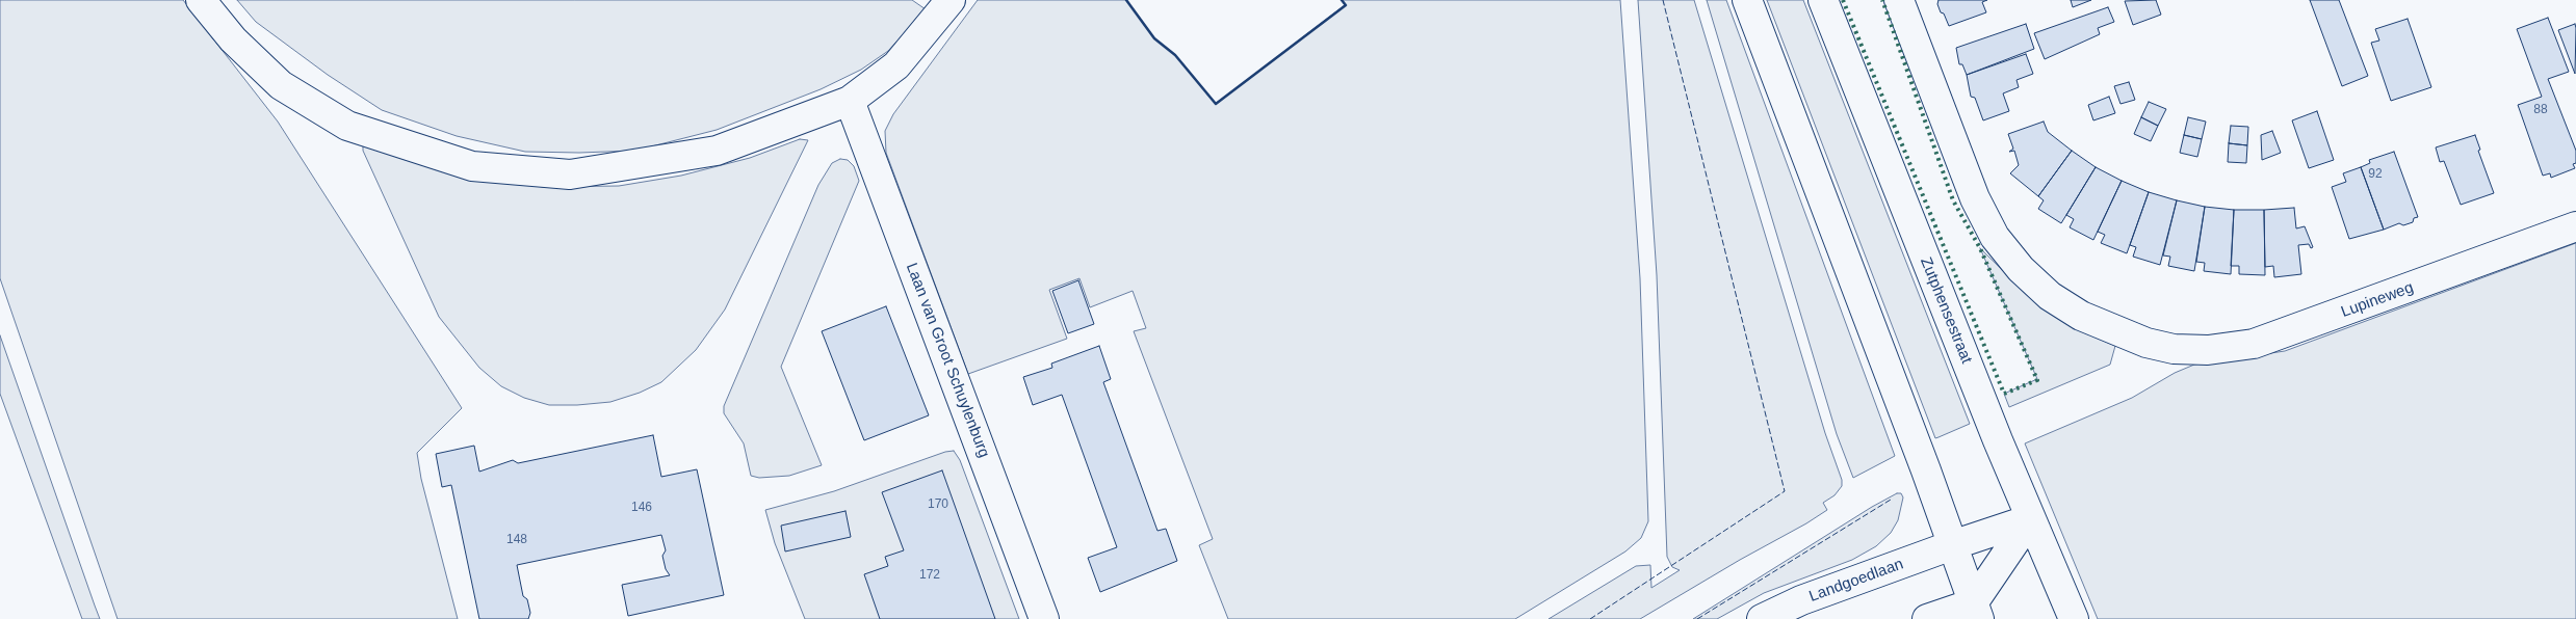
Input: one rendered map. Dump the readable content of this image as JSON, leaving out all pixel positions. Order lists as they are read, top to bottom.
{
  "streets": {
    "street": [
      "Lupineweg",
      "Zutphensestraat",
      "Laan van Groot Schuylenburg",
      "Landgoedlaan"
    ]
  },
  "crossings": [
    ["Zutphensestraat", "Landgoedlaan"]
  ],
  "house_numbers": [
    "88",
    "92",
    "170",
    "146",
    "148",
    "172"
  ]
}
